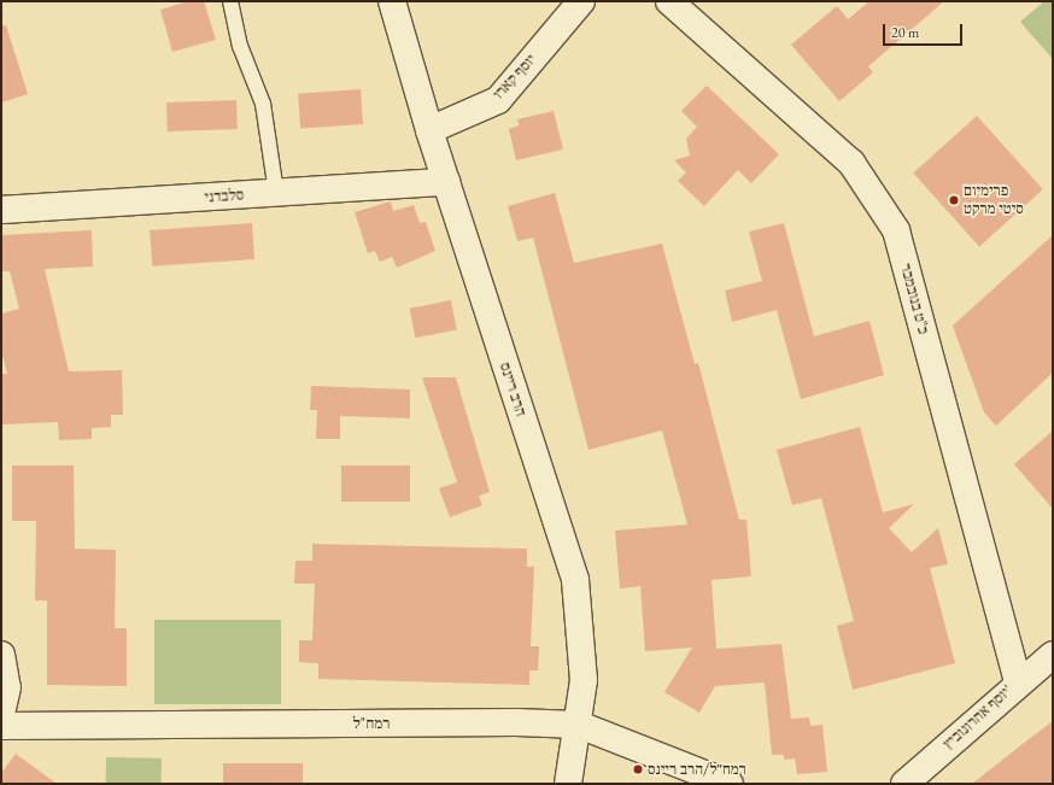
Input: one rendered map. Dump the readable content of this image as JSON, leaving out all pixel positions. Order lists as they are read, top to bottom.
{
  "streets": {
    "street": [
      "יוסף קארו",
      "סלבדני",
      "כ\"ט בנובמבר",
      "הרב ריינס",
      "יוסף אהרונוביץ'",
      "רמח\"ל"
    ]
  },
  "crossings": [
    ["יוסף קארו", "הרב ריינס"],
    ["סלבדני", "הרב ריינס"],
    ["כ\"ט בנובמבר", "יוסף אהרונוביץ'"],
    ["הרב ריינס", "רמח\"ל"]
  ],
  "places": ["פרימיום סיטי מרקט", "רמח״ל/הרב ריינס"],
  "scale_bar": "20 m"
}
